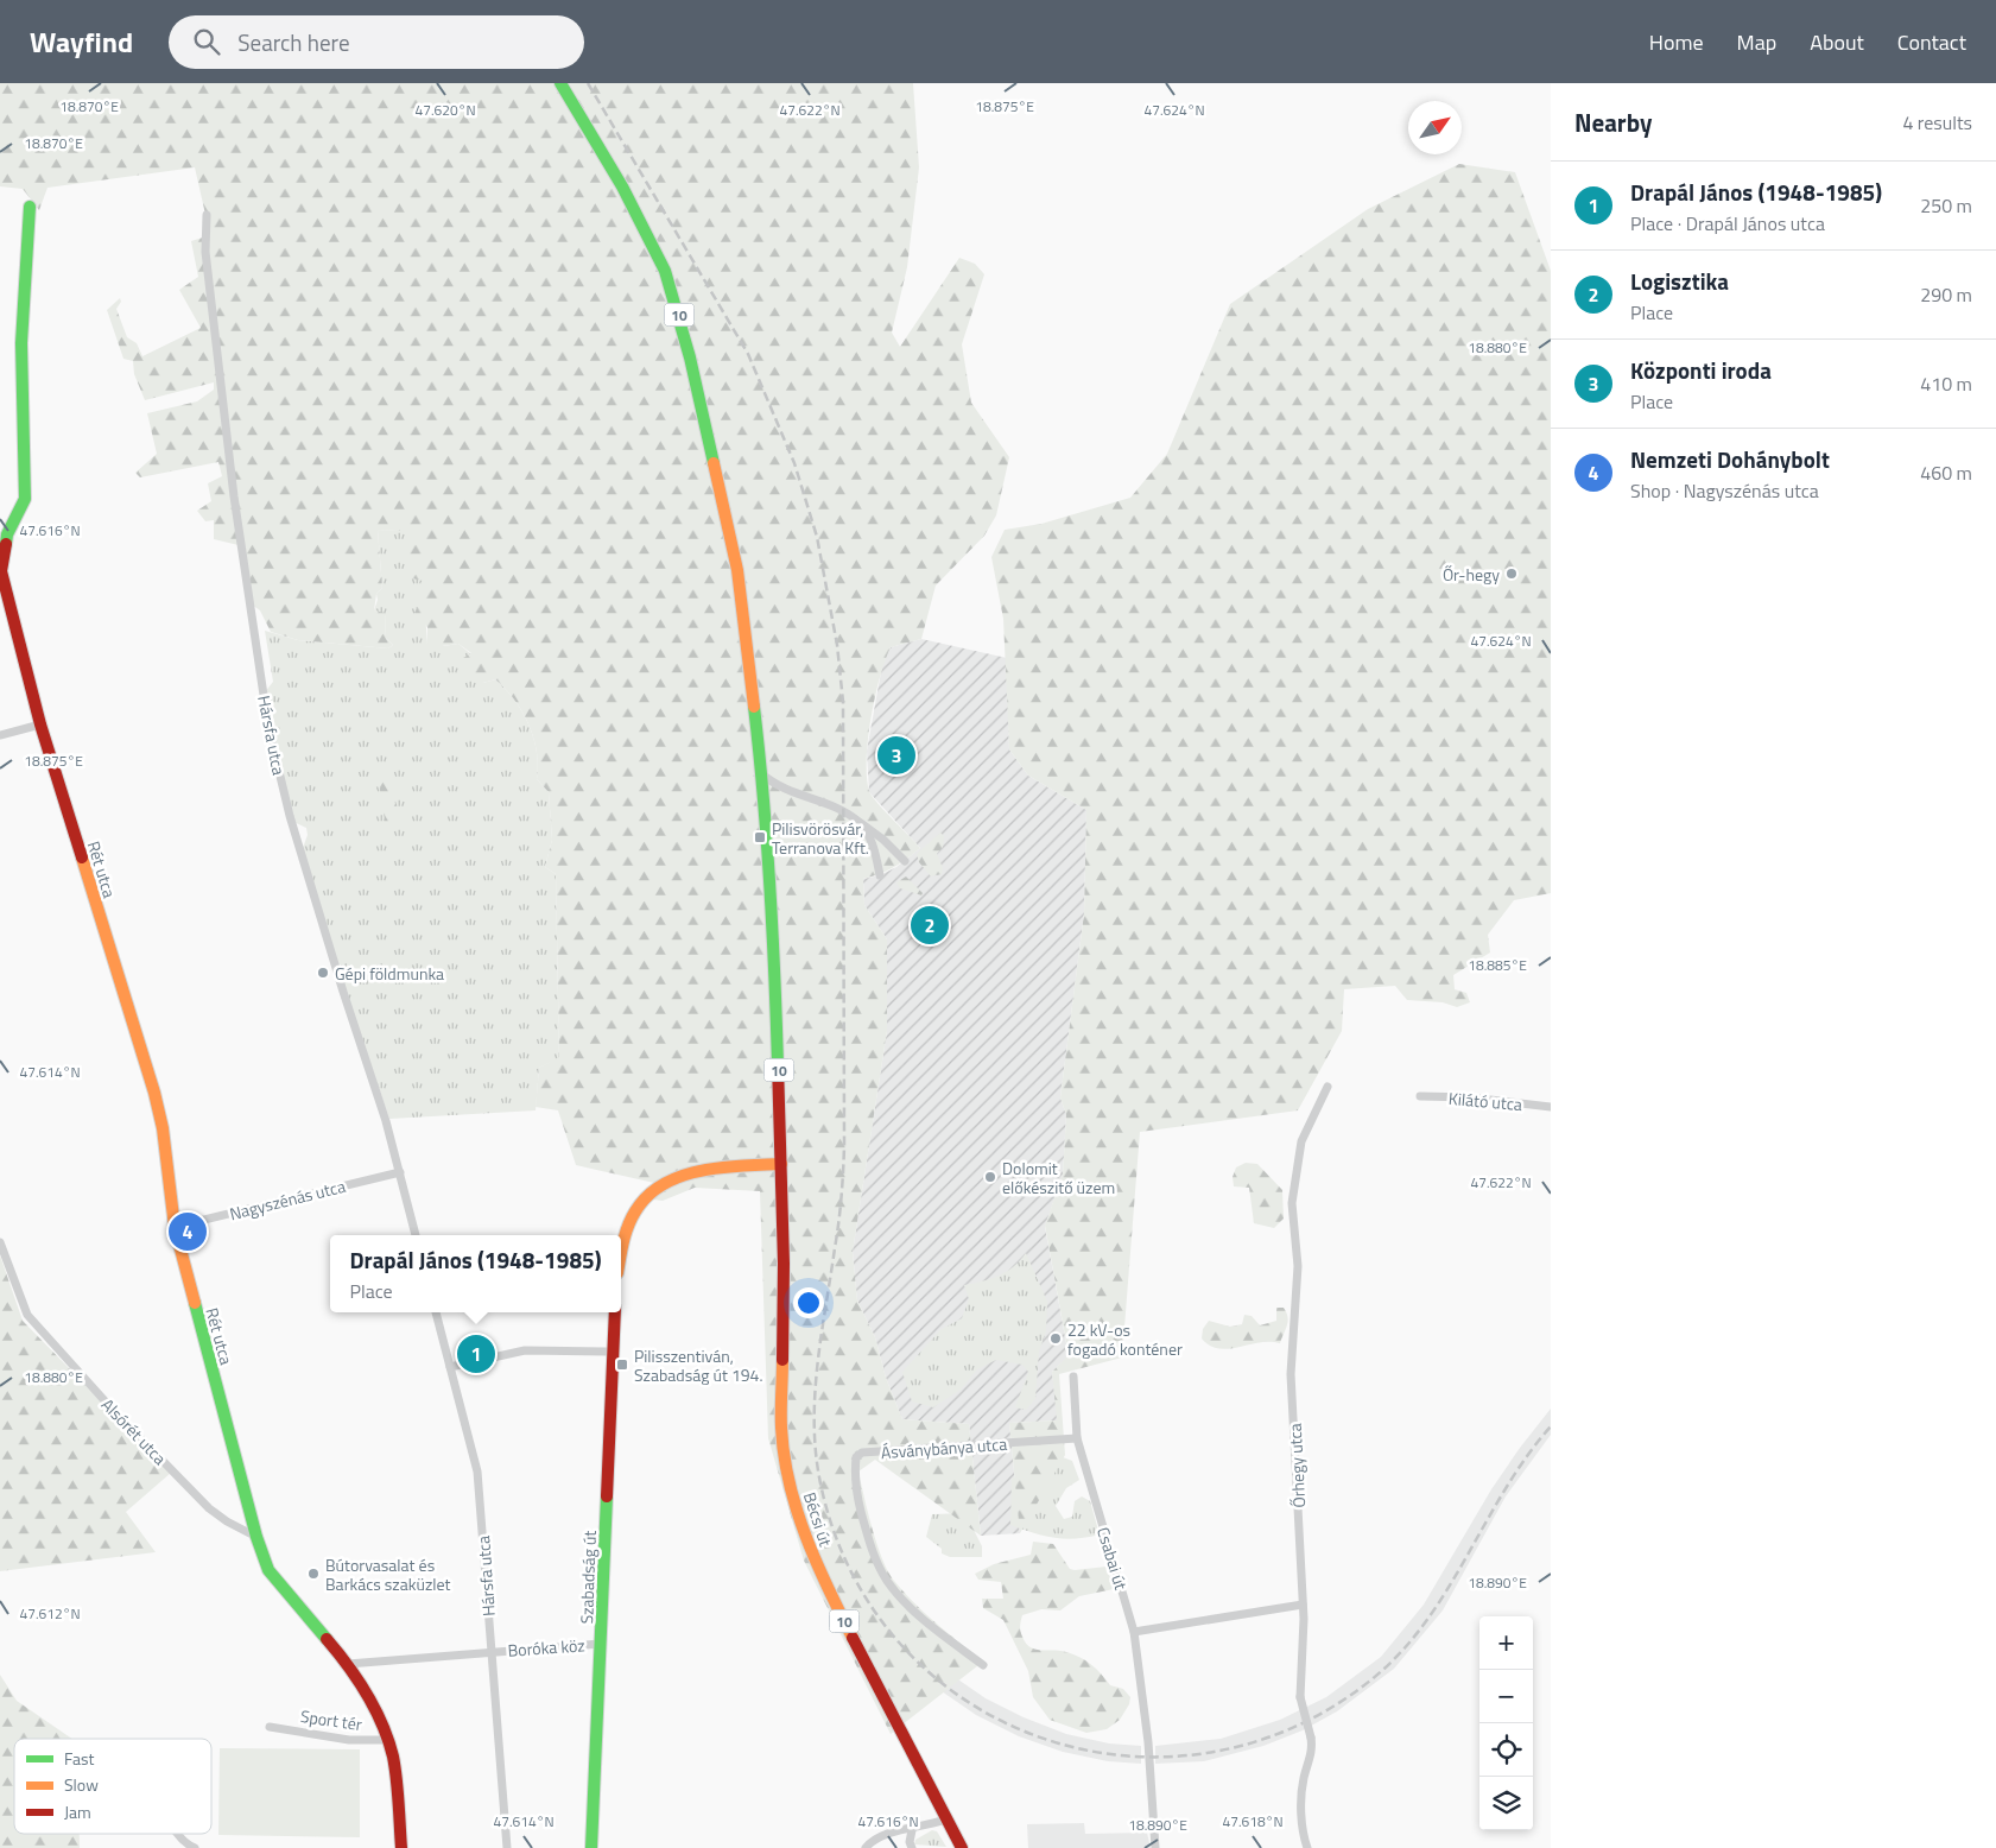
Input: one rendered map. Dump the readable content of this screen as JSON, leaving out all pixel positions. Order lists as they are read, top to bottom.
{
  "streets": {
    "main road": [
      "10",
      "Rét utca",
      "Bécsi út",
      "Szabadság út",
      "Sport tér"
    ],
    "street": [
      "Hársfa utca",
      "Kilátó utca",
      "Nagyszénás utca",
      "Alsórét utca",
      "Ásványbánya utca",
      "Őrhegy utca",
      "Csabai út",
      "Boróka köz"
    ]
  },
  "crossings": [
    ["10", "Bécsi út"],
    ["Hársfa utca", "Nagyszénás utca"],
    ["Hársfa utca", "Boróka köz"],
    ["Rét utca", "Nagyszénás utca"],
    ["Rét utca", "Alsórét utca"],
    ["Rét utca", "Boróka köz"],
    ["Rét utca", "Sport tér"],
    ["Ásványbánya utca", "Csabai út"],
    ["Szabadság út", "Boróka köz"]
  ],
  "places": {
    "other": [
      "Őr-hegy",
      "Gépi földmunka",
      "Dolomit előkészitő üzem",
      "22 kV-os fogadó konténer",
      "Bútorvasalat és Barkács szaküzlet"
    ],
    "transit": ["Pilisvörösvár, Terranova Kft.", "Pilisszentiván, Szabadság út 194."]
  },
  "legend": ["Fast", "Slow", "Jam"],
  "north": "top right",
  "page": {
    "header": "Wayfind",
    "search": "Search here",
    "nav": [
      "Home",
      "Map",
      "About",
      "Contact"
    ],
    "heading": ["Nearby", "4 results"],
    "list": [
      {
        "mark": "1",
        "name": "Drapál János (1948-1985)",
        "note": "Place · Drapál János utca",
        "value": "250 m"
      },
      {
        "mark": "2",
        "name": "Logisztika",
        "note": "Place",
        "value": "290 m"
      },
      {
        "mark": "3",
        "name": "Központi iroda",
        "note": "Place",
        "value": "410 m"
      },
      {
        "mark": "4",
        "name": "Nemzeti Dohánybolt",
        "note": "Shop · Nagyszénás utca",
        "value": "460 m"
      }
    ],
    "pins": [
      "3",
      "2",
      "4",
      "1"
    ],
    "popup": ["Drapál János (1948-1985)", "Place"],
    "map_buttons": ["+", "−"]
  },
  "coordinates": [
    "18.870°E",
    "18.875°E",
    "47.620°N",
    "47.624°N",
    "47.622°N",
    "18.880°E",
    "47.616°N",
    "18.885°E",
    "47.614°N",
    "18.890°E",
    "47.612°N",
    "47.618°N"
  ]
}
